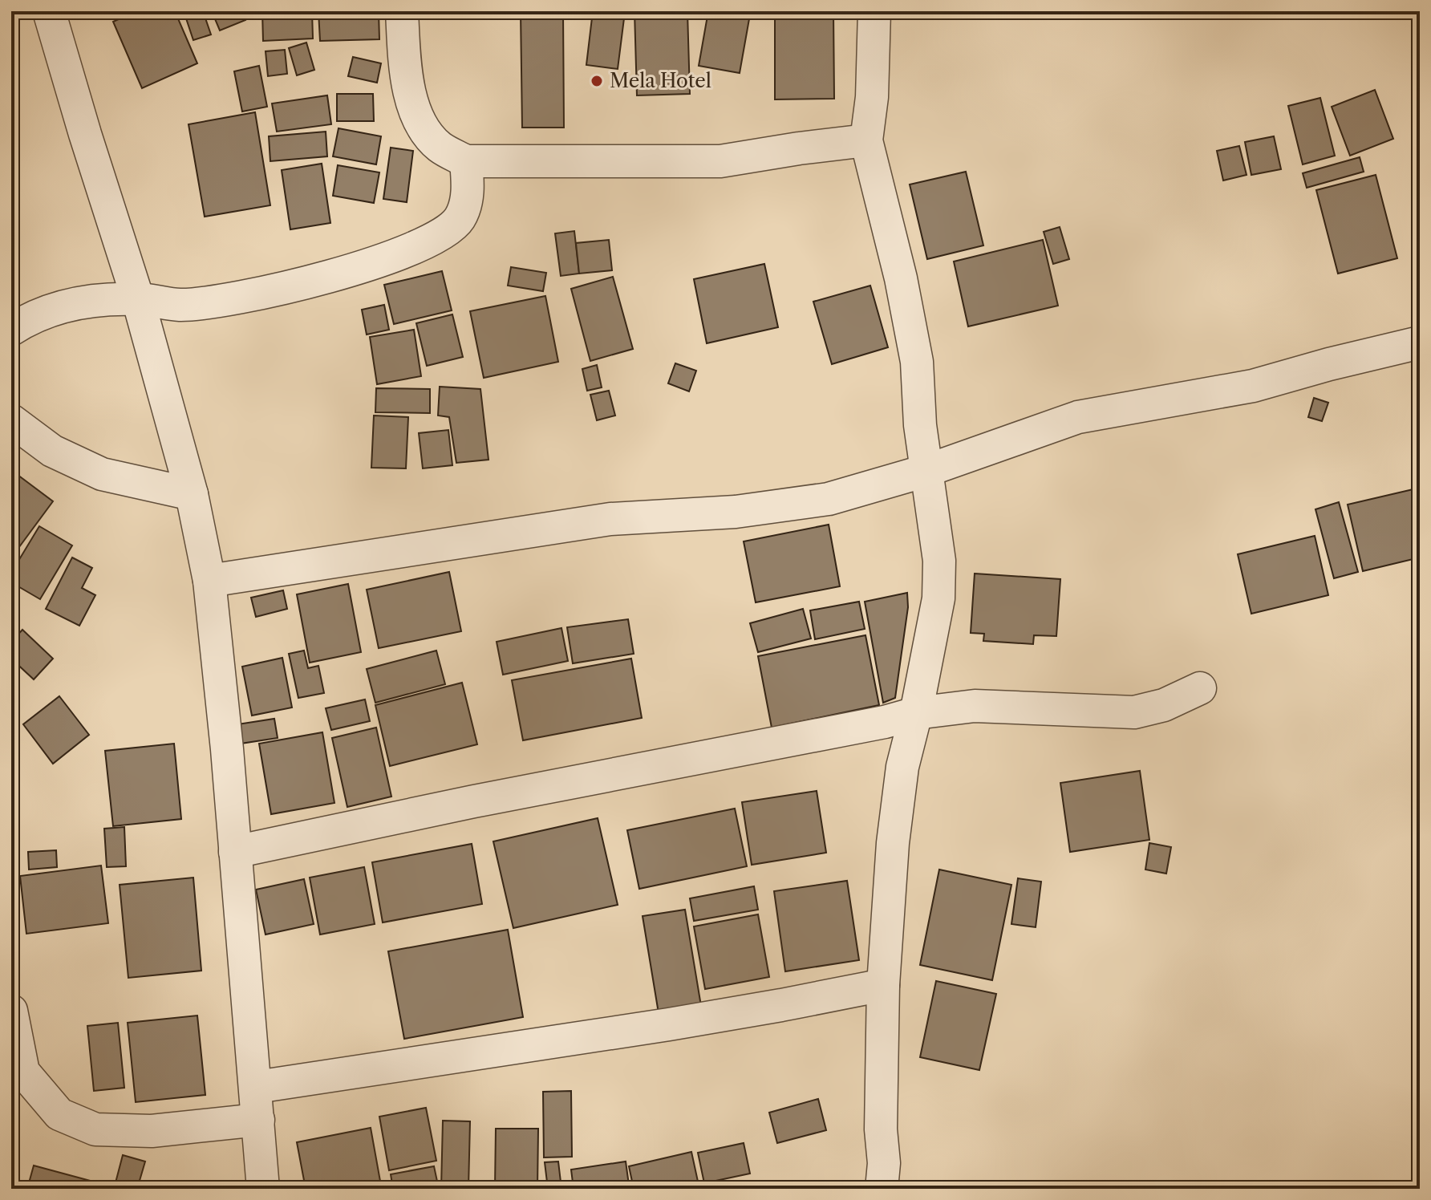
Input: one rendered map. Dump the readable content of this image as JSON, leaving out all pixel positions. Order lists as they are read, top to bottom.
{
  "places": ["Mela Hotel"]
}
